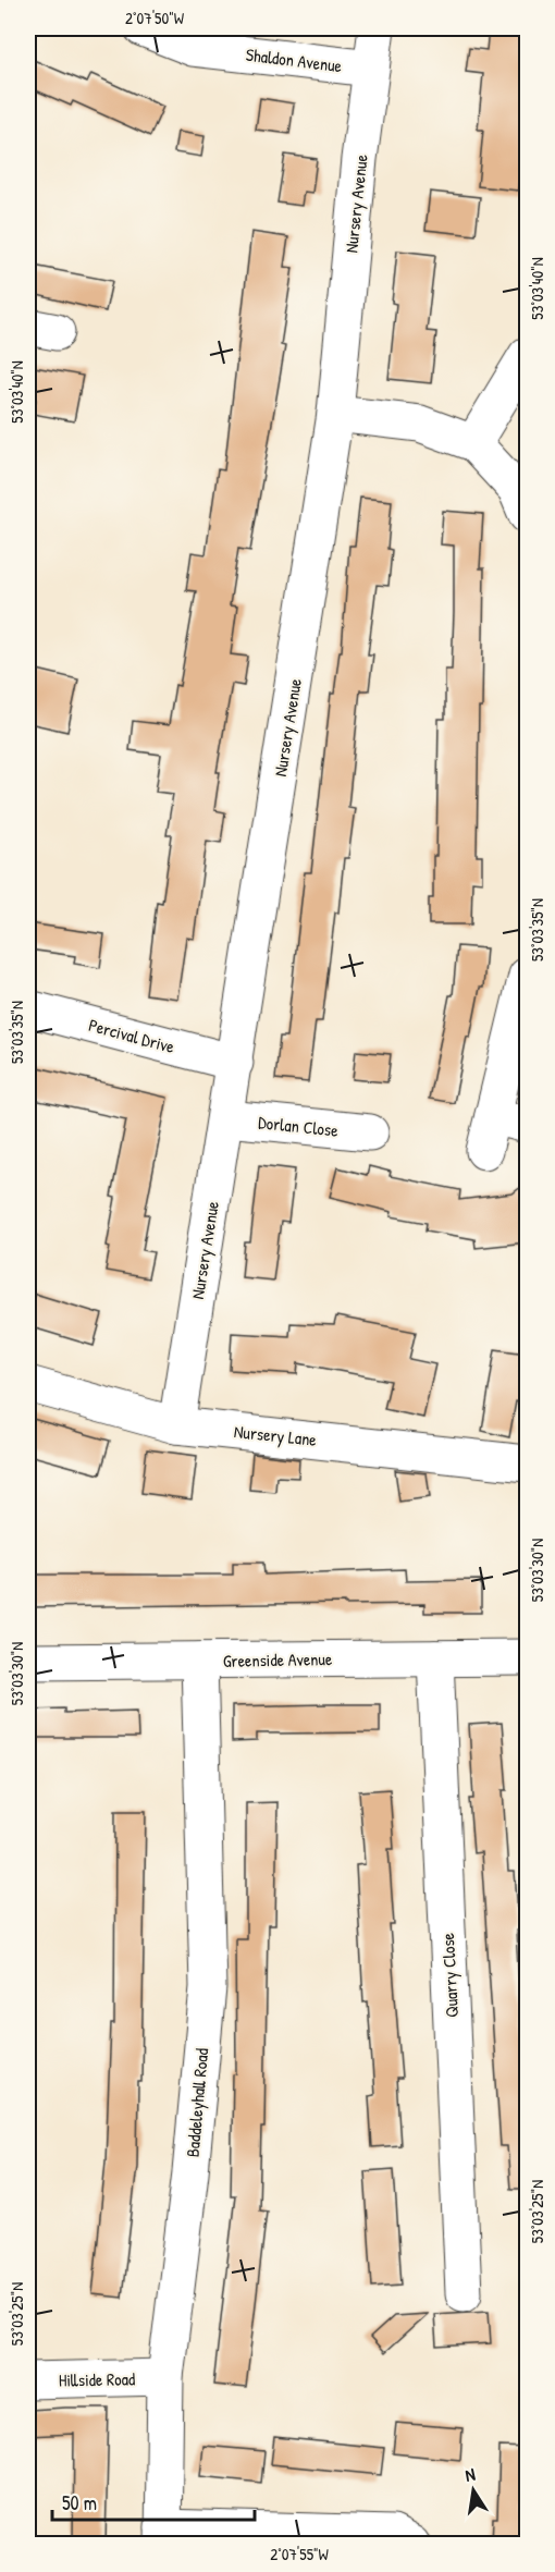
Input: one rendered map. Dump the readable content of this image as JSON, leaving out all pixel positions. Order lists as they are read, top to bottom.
{
  "streets": {
    "street": [
      "Shaldon Avenue",
      "Nursery Avenue",
      "Percival Drive",
      "Dorlan Close",
      "Nursery Lane",
      "Greenside Avenue",
      "Quarry Close",
      "Baddeleyhall Road",
      "Hillside Road"
    ]
  },
  "crossings": [
    ["Shaldon Avenue", "Nursery Avenue"],
    ["Nursery Avenue", "Percival Drive"],
    ["Nursery Avenue", "Dorlan Close"],
    ["Nursery Avenue", "Nursery Lane"],
    ["Greenside Avenue", "Quarry Close"],
    ["Greenside Avenue", "Baddeleyhall Road"],
    ["Baddeleyhall Road", "Hillside Road"]
  ],
  "scale_bar": "50 m",
  "north": "top",
  "coordinates": [
    "2°07'50\"W",
    "53°03'40\"N",
    "53°03'35\"N",
    "53°03'30\"N",
    "53°03'25\"N",
    "2°07'55\"W"
  ]
}
